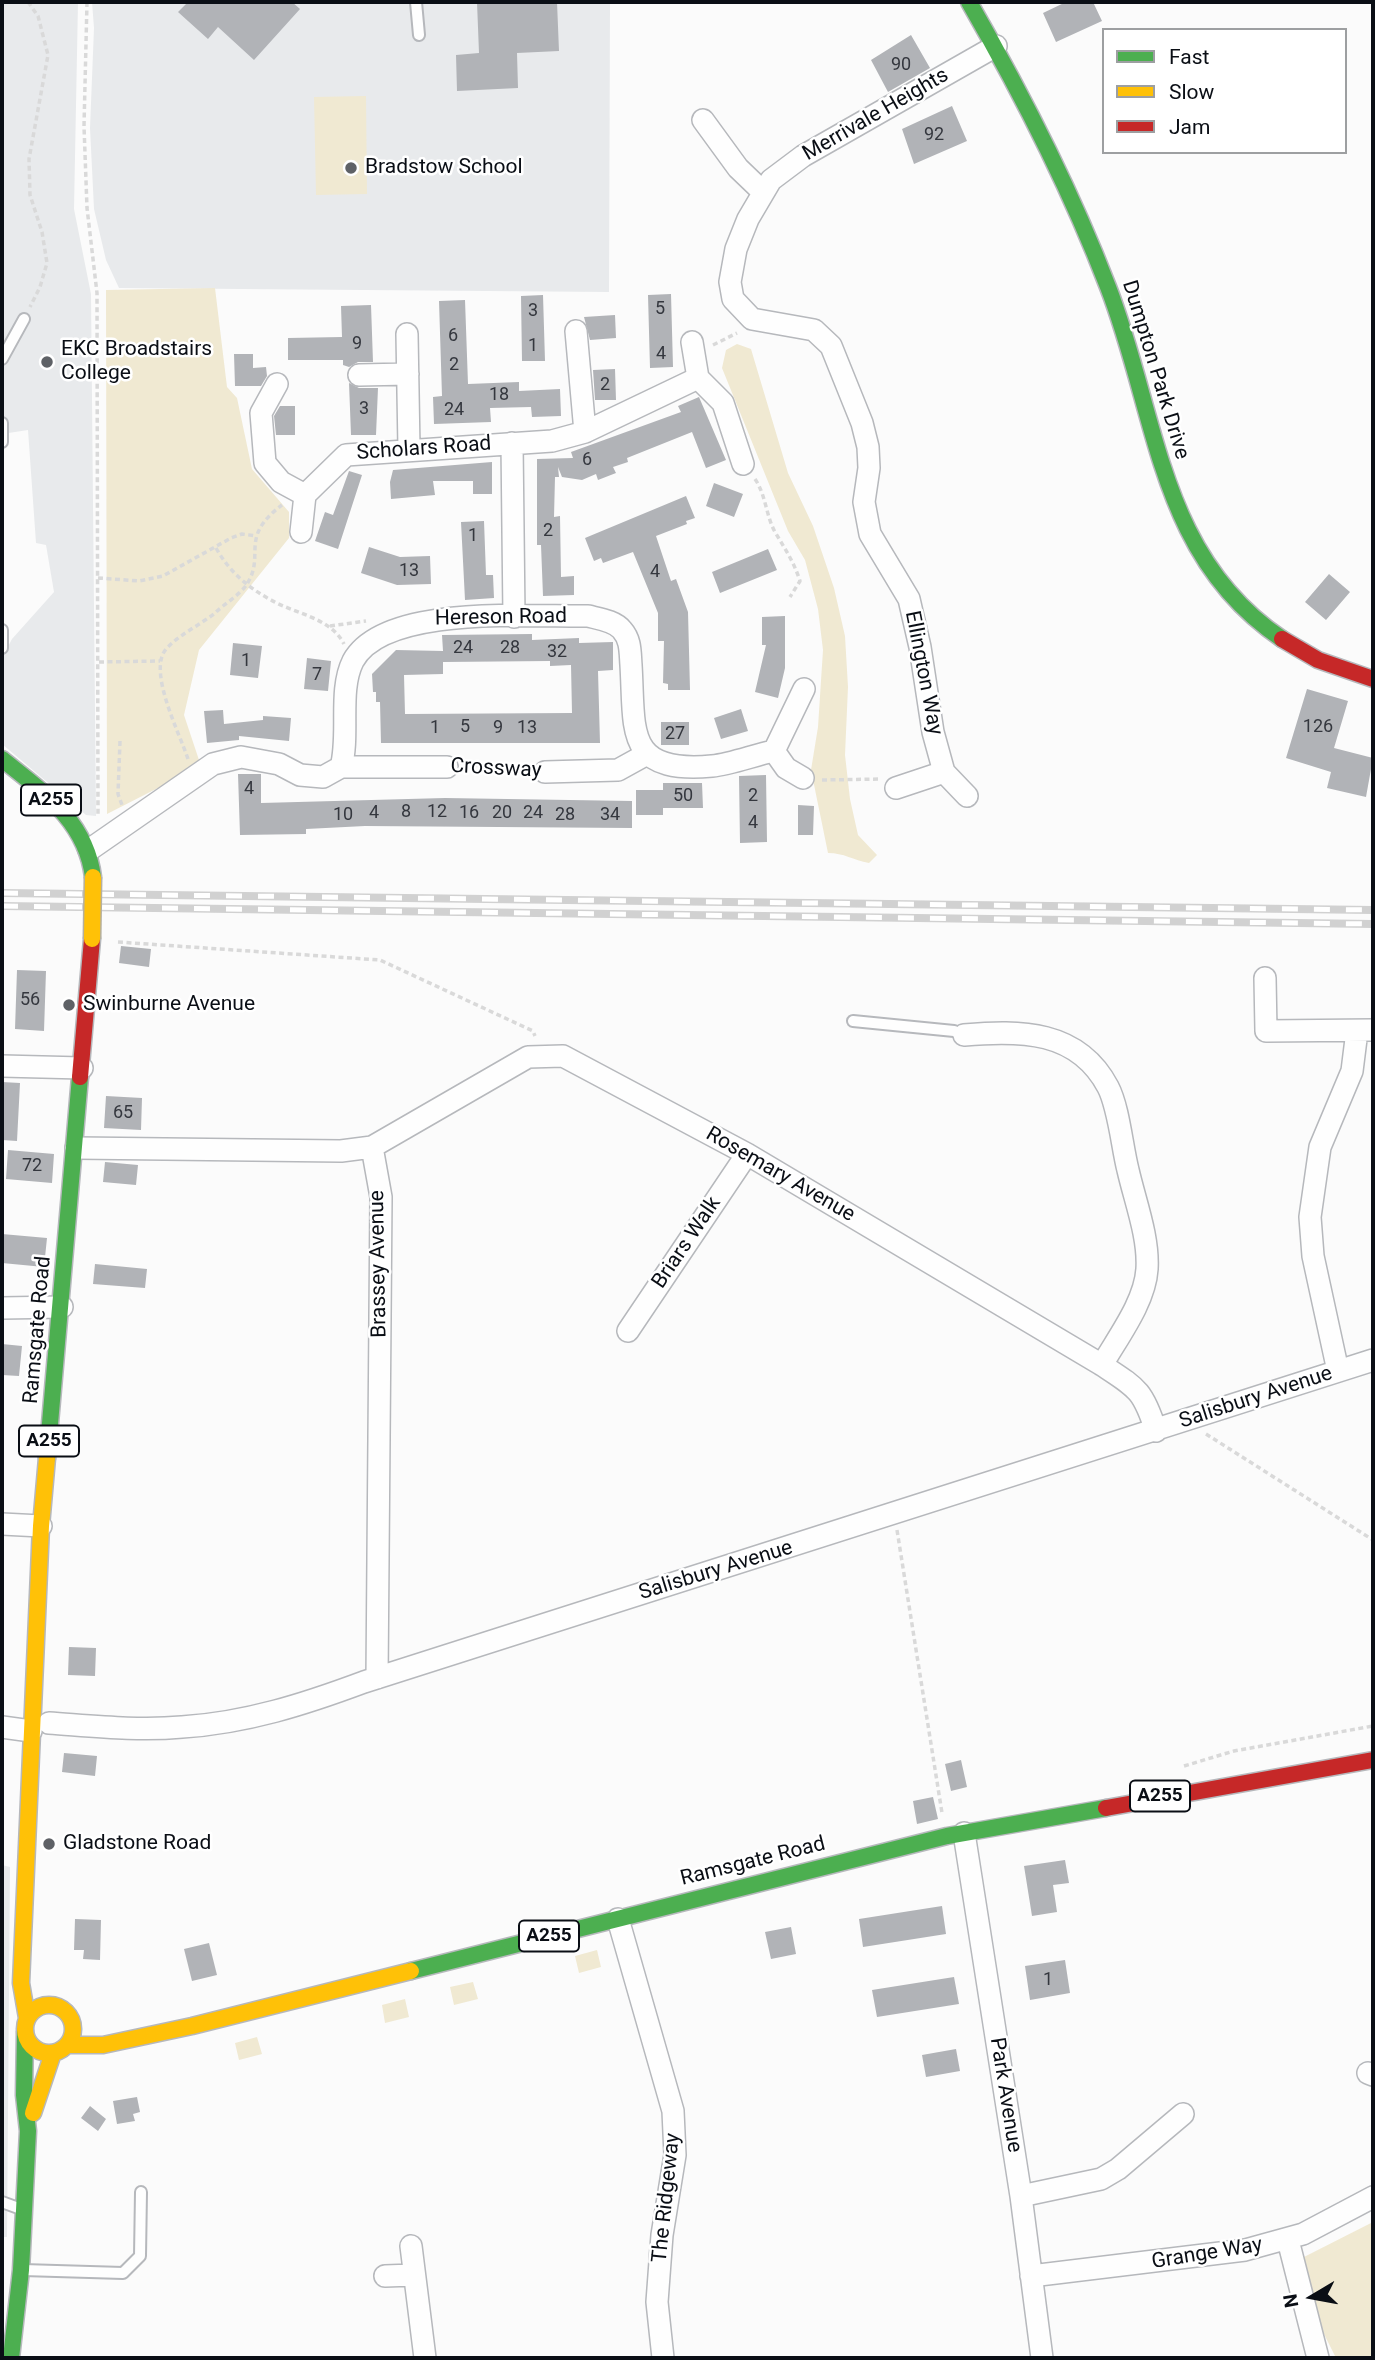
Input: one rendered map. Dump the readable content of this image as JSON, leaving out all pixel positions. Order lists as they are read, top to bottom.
{
  "streets": {
    "main road": ["Dumpton Park Drive", "A255", "Ramsgate Road"],
    "street": [
      "Merrivale Heights",
      "Scholars Road",
      "Hereson Road",
      "Ellington Way",
      "Crossway",
      "Rosemary Avenue",
      "Briars Walk",
      "Brassey Avenue",
      "Salisbury Avenue",
      "Park Avenue",
      "The Ridgeway",
      "Grange Way"
    ]
  },
  "crossings": [
    ["Merrivale Heights", "Dumpton Park Drive"],
    ["Merrivale Heights", "Ellington Way"],
    ["Scholars Road", "Hereson Road"],
    ["Hereson Road", "Crossway"],
    ["Rosemary Avenue", "Briars Walk"],
    ["Rosemary Avenue", "Salisbury Avenue"],
    ["Brassey Avenue", "Salisbury Avenue"],
    ["Ramsgate Road", "Salisbury Avenue"],
    ["Ramsgate Road", "Park Avenue"],
    ["Ramsgate Road", "The Ridgeway"],
    ["Park Avenue", "Grange Way"]
  ],
  "places": [
    "Bradstow School",
    "EKC Broadstairs College",
    "Swinburne Avenue",
    "Gladstone Road"
  ],
  "house_numbers": [
    "90",
    "92",
    "5",
    "3",
    "6",
    "9",
    "1",
    "4",
    "2",
    "2",
    "18",
    "3",
    "24",
    "6",
    "2",
    "1",
    "13",
    "4",
    "24",
    "28",
    "32",
    "1",
    "7",
    "5",
    "126",
    "1",
    "9",
    "13",
    "27",
    "4",
    "50",
    "2",
    "8",
    "12",
    "4",
    "16",
    "20",
    "24",
    "10",
    "28",
    "34",
    "4",
    "56",
    "65",
    "72",
    "1"
  ],
  "legend": ["Fast", "Slow", "Jam"],
  "north": "left"
}
